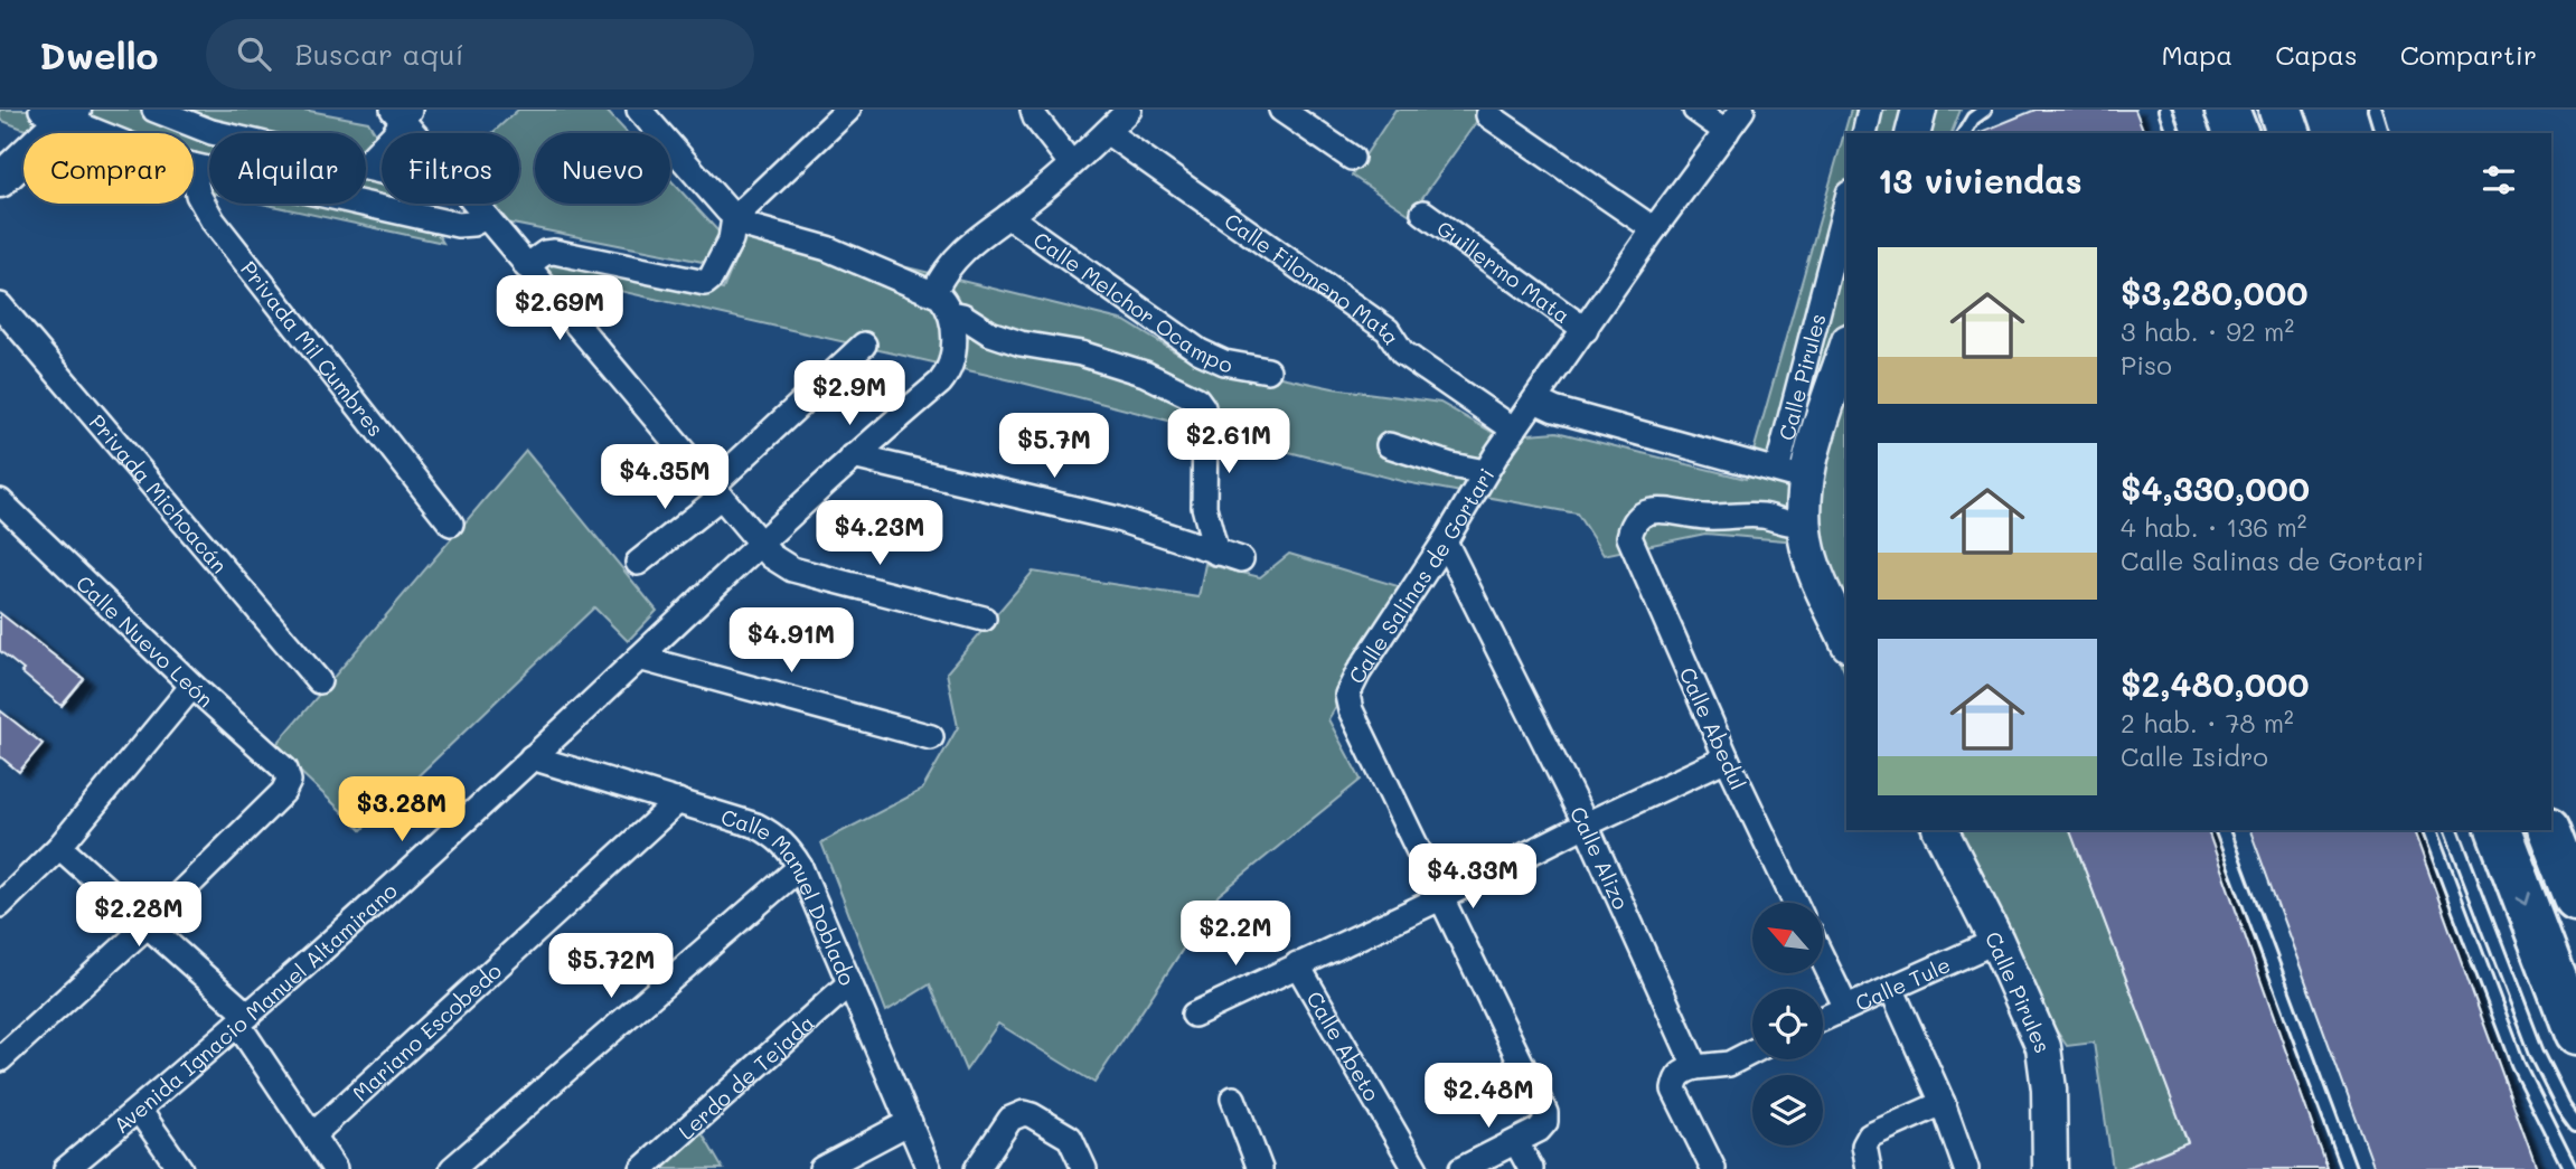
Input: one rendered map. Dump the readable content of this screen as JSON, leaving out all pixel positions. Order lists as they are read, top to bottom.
{
  "streets": {
    "street": [
      "Guillermo Mata",
      "Calle Filomeno Mata",
      "Calle Melchor Ocampo",
      "Privada Mil Cumbres",
      "Calle Pirules",
      "Privada Michoacán",
      "Calle Salinas de Gortari",
      "Calle Nuevo León",
      "Calle Abedul",
      "Calle Alizo",
      "Calle Manuel Doblado",
      "Calle Tule",
      "Avenida Ignacio Manuel Altamirano",
      "Mariano Escobedo",
      "Calle Abeto",
      "Lerdo de Tejada"
    ]
  },
  "crossings": [
    ["Guillermo Mata", "Calle Salinas de Gortari"],
    ["Calle Filomeno Mata", "Calle Salinas de Gortari"],
    ["Calle Pirules", "Calle Abedul"],
    ["Calle Pirules", "Calle Tule"],
    ["Calle Salinas de Gortari", "Calle Alizo"],
    ["Calle Manuel Doblado", "Avenida Ignacio Manuel Altamirano"],
    ["Calle Manuel Doblado", "Mariano Escobedo"],
    ["Calle Manuel Doblado", "Lerdo de Tejada"]
  ],
  "north": "top left",
  "page": {
    "header": "Dwello",
    "search": "Buscar aquí",
    "nav": ["Mapa", "Capas", "Compartir"],
    "chip": [
      "Comprar",
      "Alquilar",
      "Filtros",
      "Nuevo"
    ],
    "heading": "13 viviendas",
    "list": [
      {
        "name": "$3,280,000",
        "note": "3 hab. · 92 m² · Piso"
      },
      {
        "name": "$4,330,000",
        "note": "4 hab. · 136 m² · Calle Salinas de Gortari"
      },
      {
        "name": "$2,480,000",
        "note": "2 hab. · 78 m² · Calle Isidro"
      }
    ],
    "price": [
      "$2.69M",
      "$2.9M",
      "$2.61M",
      "$5.7M",
      "$4.35M",
      "$4.23M",
      "$4.91M",
      "$3.28M",
      "$4.33M",
      "$2.28M",
      "$2.2M",
      "$5.72M",
      "$2.48M"
    ]
  }
}
